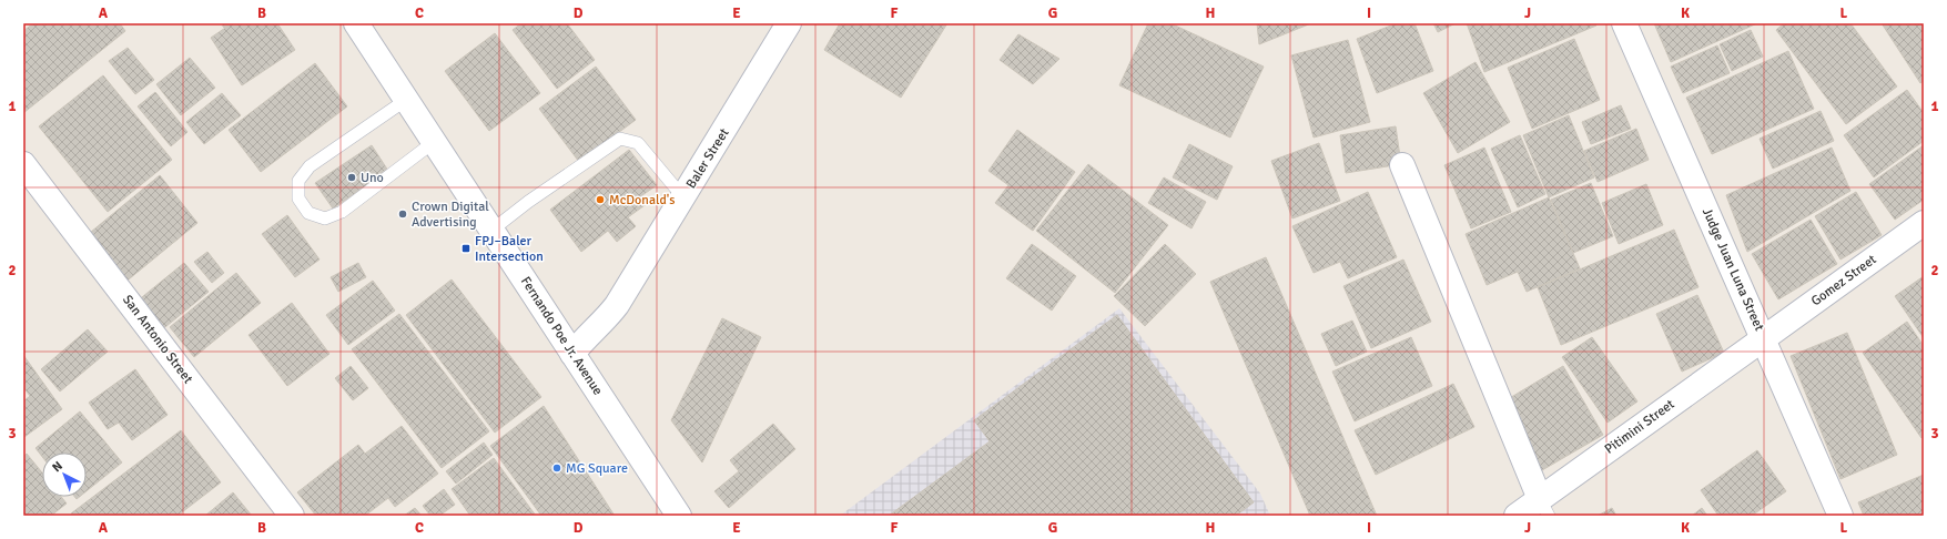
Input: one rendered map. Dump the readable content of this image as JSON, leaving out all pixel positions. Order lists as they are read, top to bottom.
{
  "streets": {
    "street": [
      "Baler Street",
      "Judge Juan Luna Street",
      "Gomez Street",
      "Fernando Poe Jr. Avenue",
      "San Antonio Street",
      "Pitimini Street"
    ]
  },
  "crossings": [
    ["Baler Street", "Fernando Poe Jr. Avenue"],
    ["Judge Juan Luna Street", "Gomez Street"],
    ["Judge Juan Luna Street", "Pitimini Street"],
    ["Gomez Street", "Pitimini Street"]
  ],
  "places": {
    "other": [
      "Uno",
      "McDonald's",
      "Crown Digital Advertising",
      "MG Square"
    ],
    "transit": ["FPJ–Baler Intersection"]
  },
  "north": "top left",
  "grid": {
    "columns": [
      "A",
      "B",
      "C",
      "D",
      "E",
      "F",
      "G",
      "H",
      "I",
      "J",
      "K",
      "L"
    ],
    "rows": ["1", "2", "3"]
  }
}
